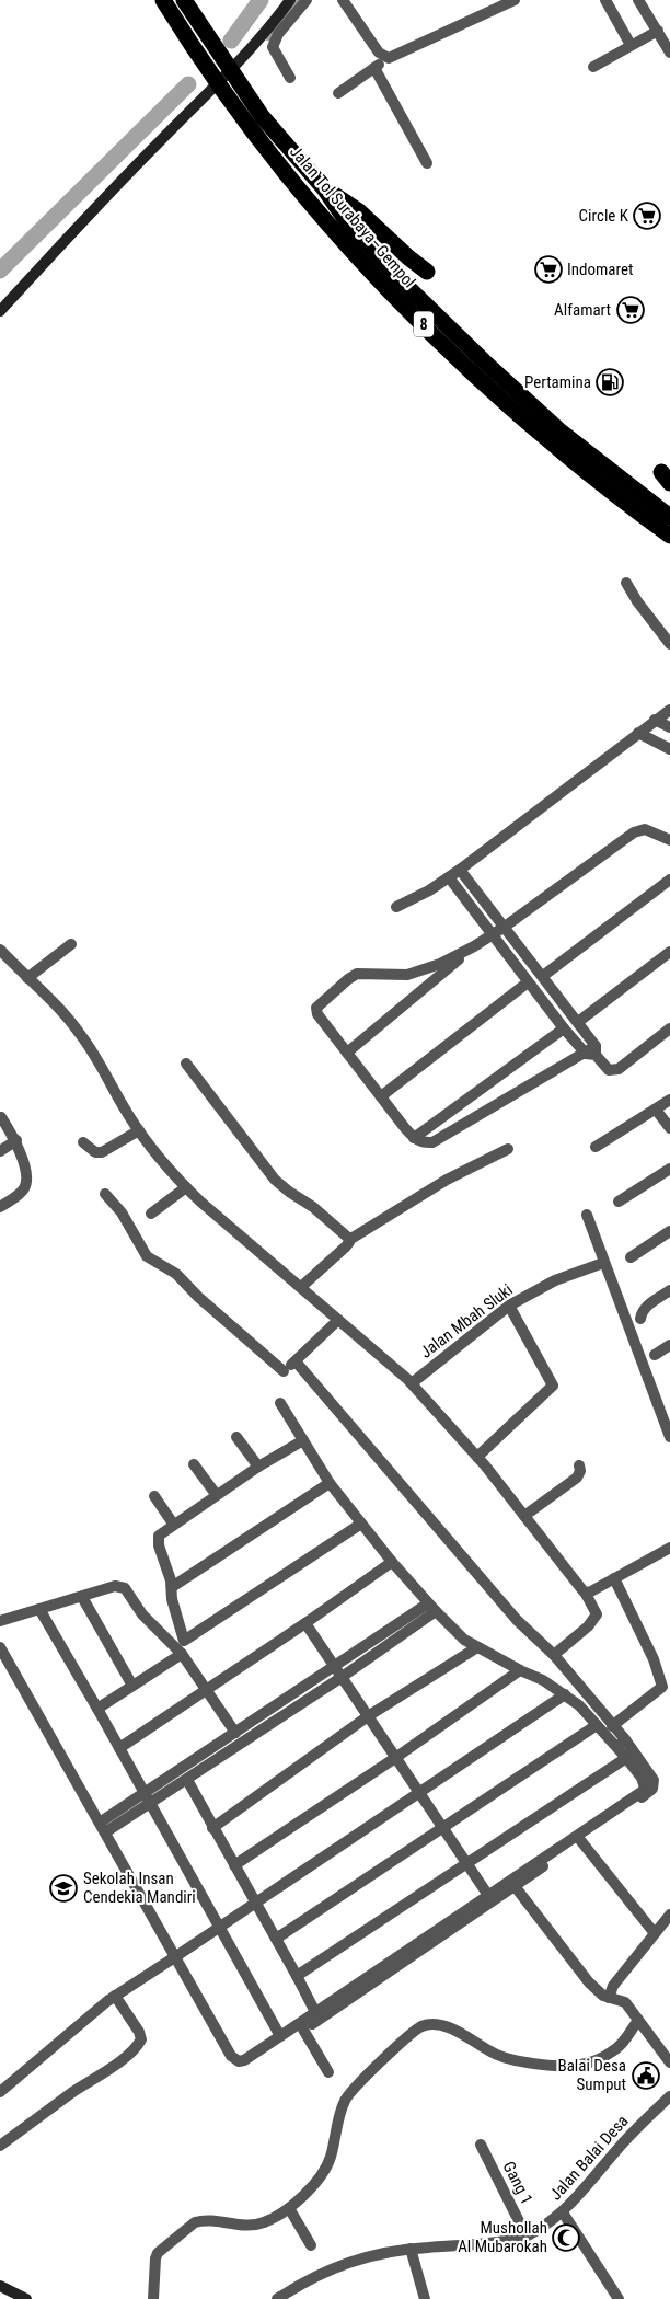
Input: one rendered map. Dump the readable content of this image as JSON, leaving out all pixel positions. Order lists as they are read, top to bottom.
{
  "streets": {
    "highway": ["Jalan Tol Surabaya–Gempol", "8"],
    "street": ["Jalan Mbah Sluki", "Jalan Balai Desa", "Gang 1"]
  },
  "crossings": [
    ["Jalan Balai Desa", "Gang 1"]
  ],
  "places": {
    "supermarket": ["Circle K", "Indomaret", "Alfamart"],
    "fuel station": ["Pertamina"],
    "school or university": ["Sekolah Insan Cendekia Mandiri"],
    "public building": ["Balai Desa Sumput"],
    "mosque": ["Mushollah Al Mubarokah"]
  }
}
